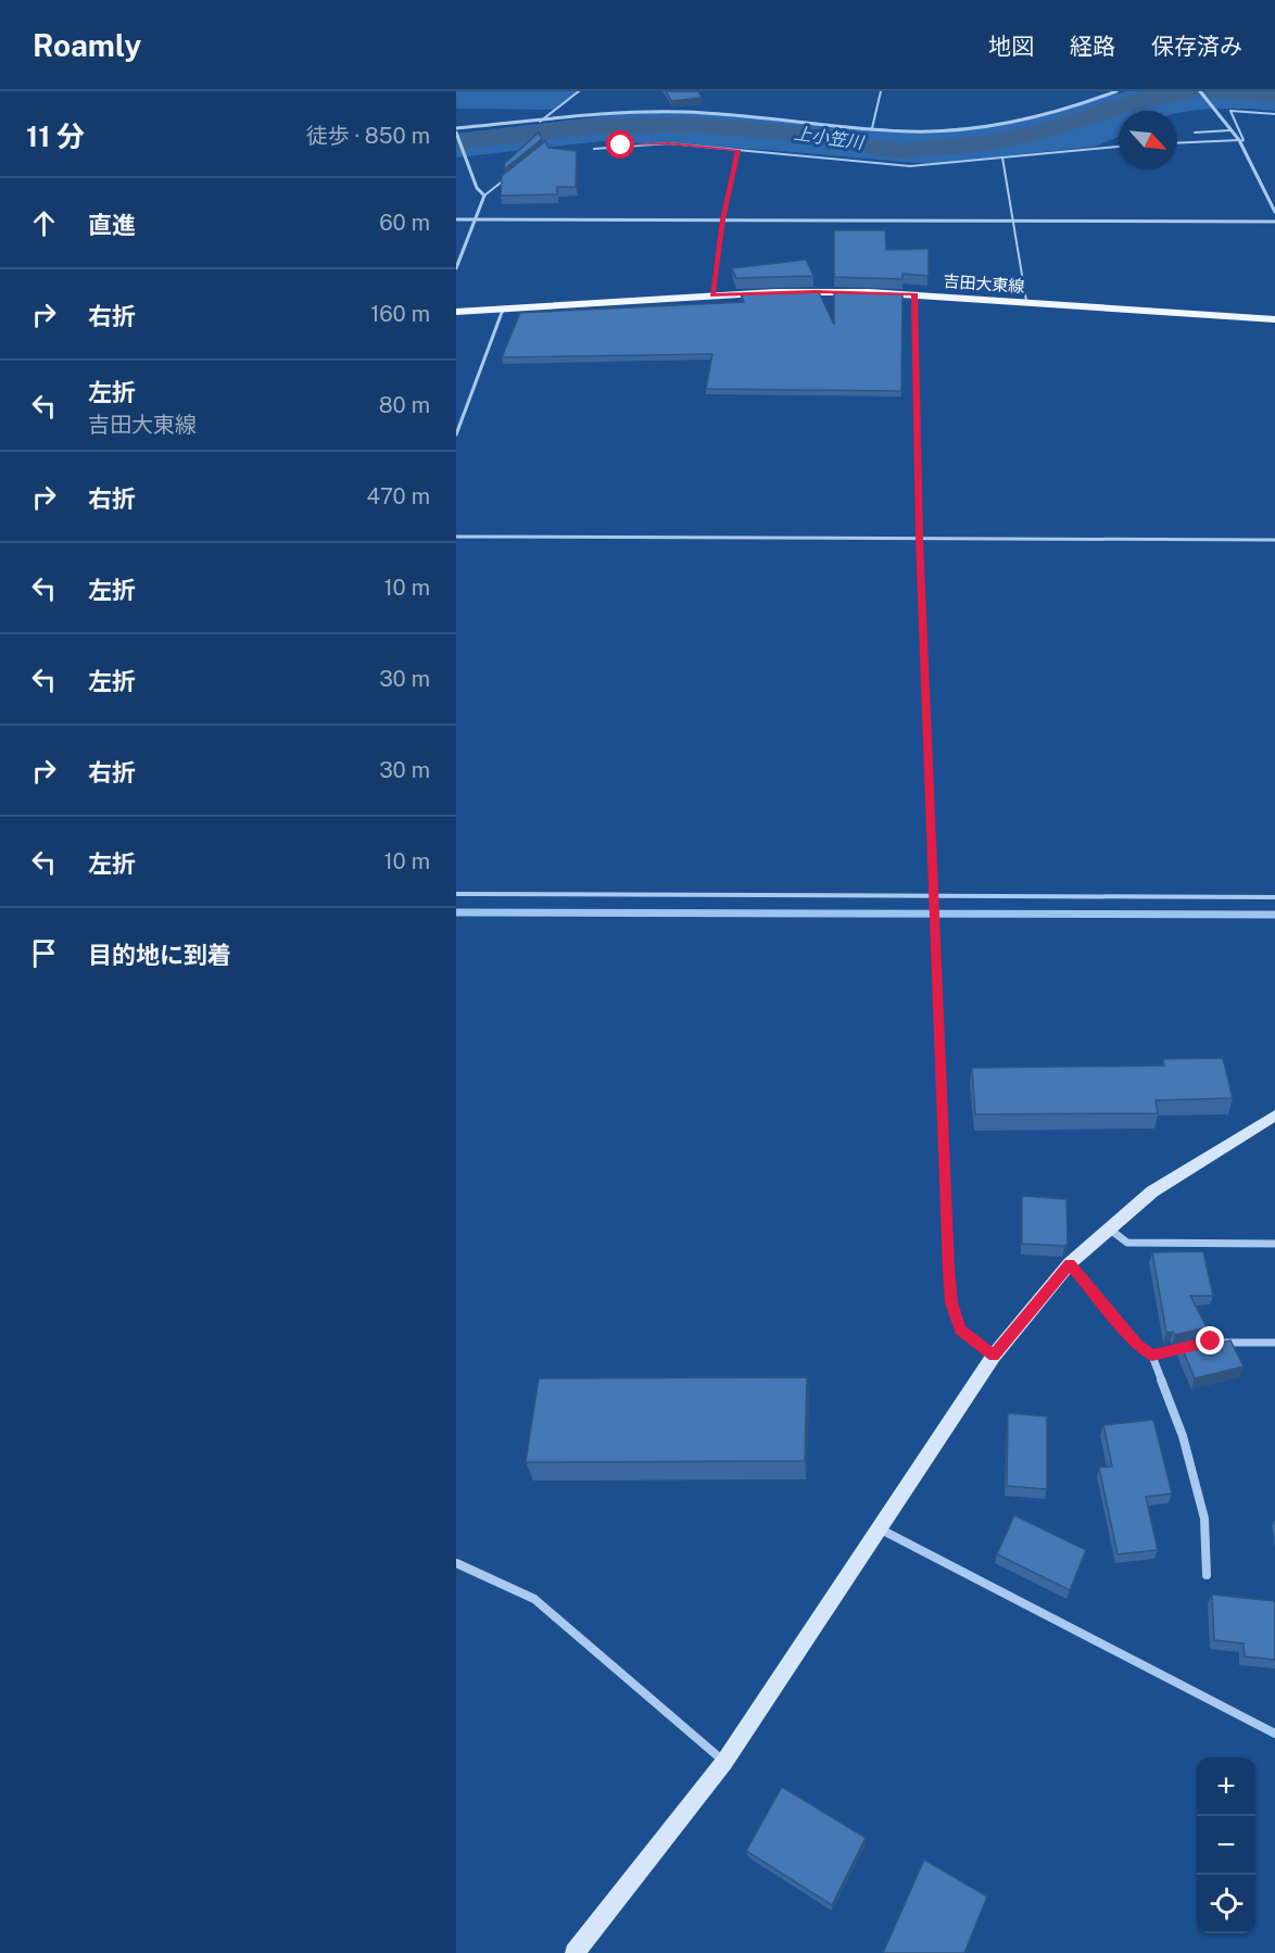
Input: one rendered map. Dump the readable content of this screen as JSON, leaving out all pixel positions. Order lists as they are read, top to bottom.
{
  "streets": {
    "main road": ["吉田大東線"]
  },
  "water": ["上小笠川"],
  "north": "bottom right",
  "page": {
    "header": "Roamly",
    "nav": ["地図", "経路", "保存済み"],
    "heading": ["11 分", "徒歩 · 850 m"],
    "list": [
      ["直進", "60 m"],
      ["右折", "160 m"],
      ["左折", "吉田大東線", "80 m"],
      ["右折", "470 m"],
      ["左折", "10 m"],
      ["左折", "30 m"],
      ["右折", "30 m"],
      ["左折", "10 m"],
      "目的地に到着"
    ],
    "map_buttons": ["+", "−"]
  }
}
